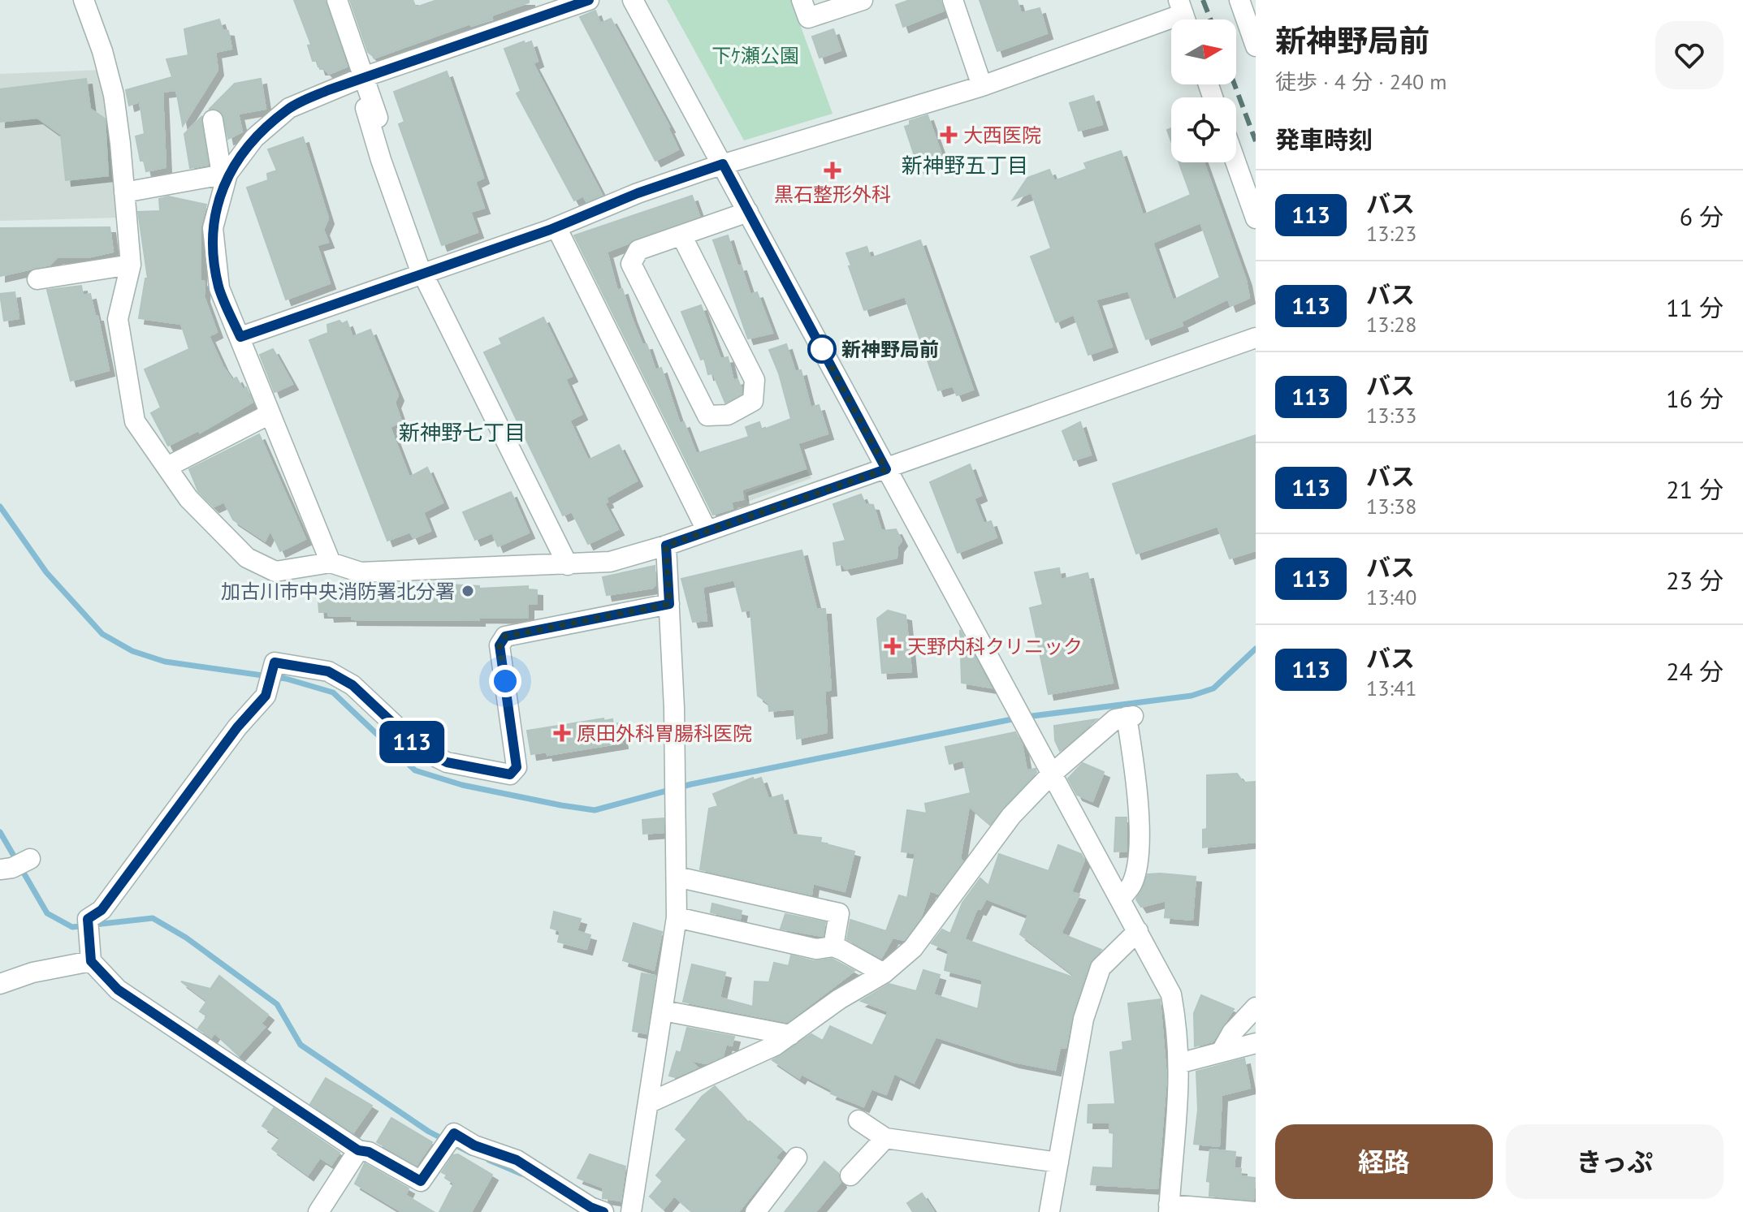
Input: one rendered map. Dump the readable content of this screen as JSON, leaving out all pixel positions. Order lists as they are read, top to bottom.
{
  "districts": ["新神野五丁目", "新神野七丁目"],
  "parks": ["下ｹ瀬公園"],
  "places": {
    "health": [
      "大西医院",
      "黒石整形外科",
      "天野内科クリニック",
      "原田外科胃腸科医院"
    ],
    "other": ["新神野局前", "加古川市中央消防署北分署"]
  },
  "lines": ["bus line 113"],
  "north": "right",
  "page": {
    "on_map": "113",
    "heading": [
      ["新神野局前", "徒歩 · 4 分 · 240 m"],
      "発車時刻"
    ],
    "list": [
      {
        "mark": "113",
        "name": "バス",
        "note": "13:23",
        "value": "6 分"
      },
      {
        "mark": "113",
        "name": "バス",
        "note": "13:28",
        "value": "11 分"
      },
      {
        "mark": "113",
        "name": "バス",
        "note": "13:33",
        "value": "16 分"
      },
      {
        "mark": "113",
        "name": "バス",
        "note": "13:38",
        "value": "21 分"
      },
      {
        "mark": "113",
        "name": "バス",
        "note": "13:40",
        "value": "23 分"
      },
      {
        "mark": "113",
        "name": "バス",
        "note": "13:41",
        "value": "24 分"
      }
    ],
    "buttons": ["経路", "きっぷ"]
  }
}
